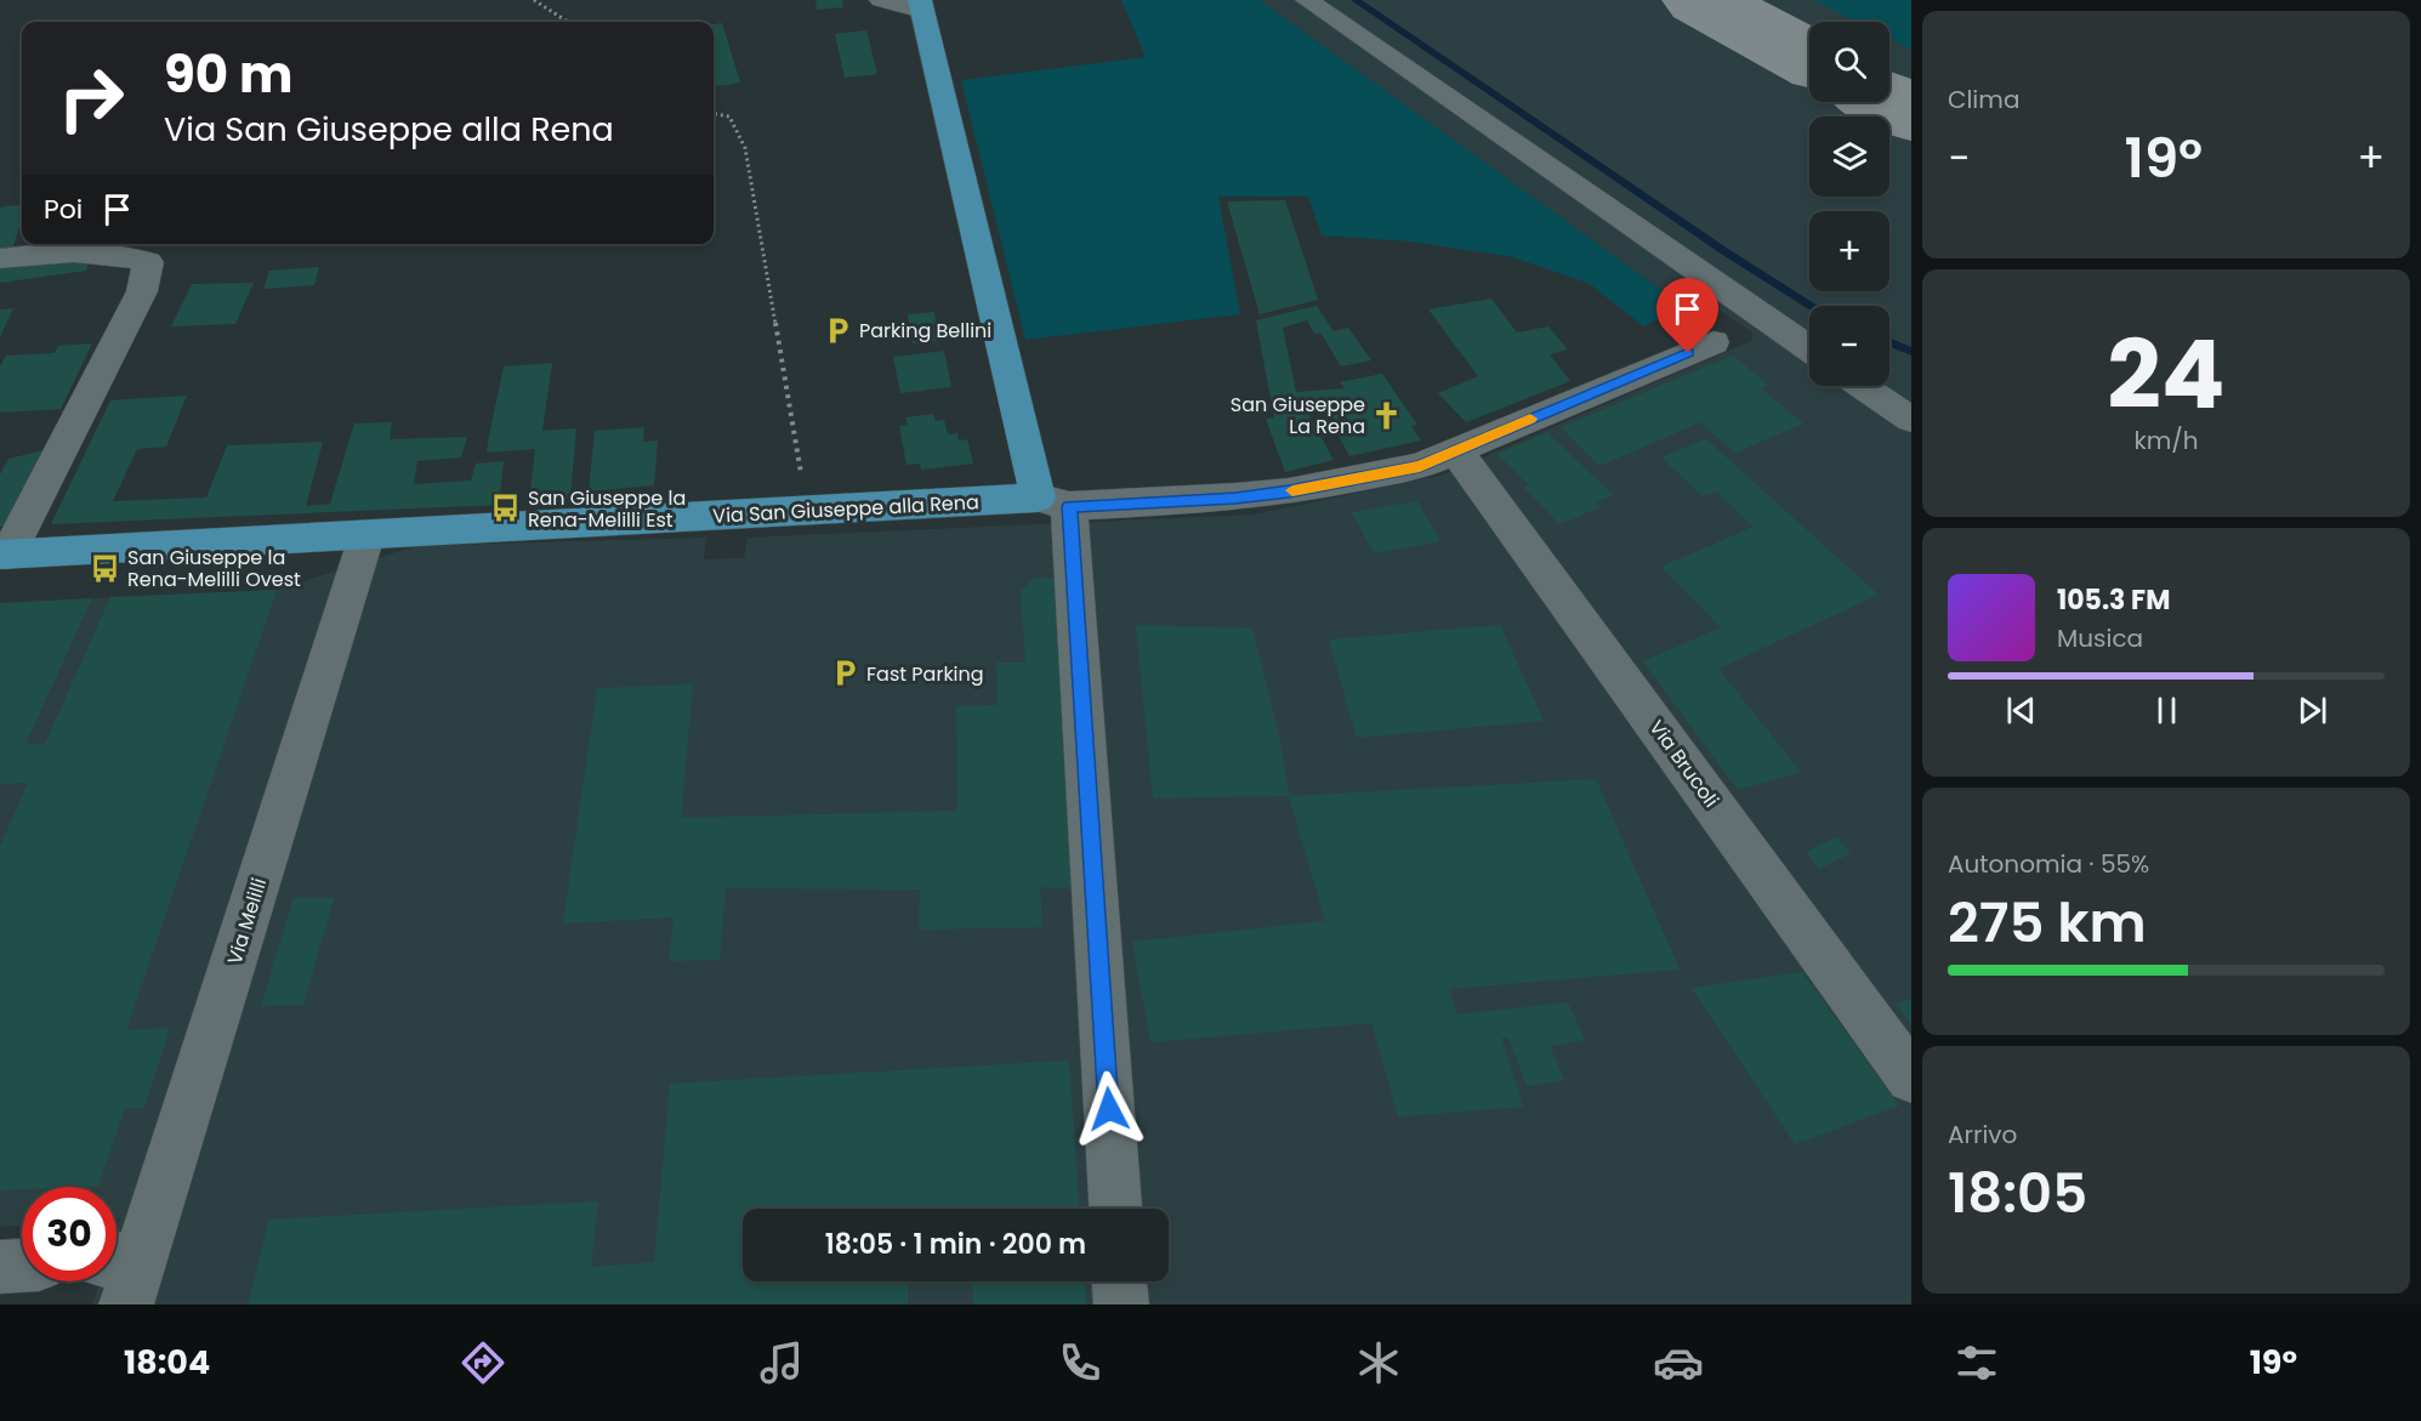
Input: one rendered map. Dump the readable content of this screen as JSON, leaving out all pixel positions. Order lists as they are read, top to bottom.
{
  "streets": {
    "main road": ["Via San Giuseppe alla Rena"],
    "street": ["Via Brucoli", "Via Melilli"]
  },
  "crossings": [
    ["Via San Giuseppe alla Rena", "Via Brucoli"],
    ["Via San Giuseppe alla Rena", "Via Melilli"]
  ],
  "places": {
    "parking": ["Parking Bellini", "Fast Parking"],
    "church": ["San Giuseppe La Rena"],
    "bus stop": ["San Giuseppe la Rena-Melilli Est", "San Giuseppe la Rena-Melilli Ovest"]
  },
  "page": {
    "tile": [
      "Clima",
      ["24", "km/h"],
      ["Autonomia · 55%", "275 km"],
      ["Arrivo", "18:05"]
    ],
    "map_buttons": ["+", "−"],
    "turn": ["90 m", "Via San Giuseppe alla Rena"],
    "heat": ["−", "19°", "+"],
    "then": "Poi",
    "song": ["105.3 FM", "Musica"],
    "limit": "30",
    "trip": "18:05 · 1 min · 200 m",
    "tabs": ["18:04", "19°"]
  }
}
